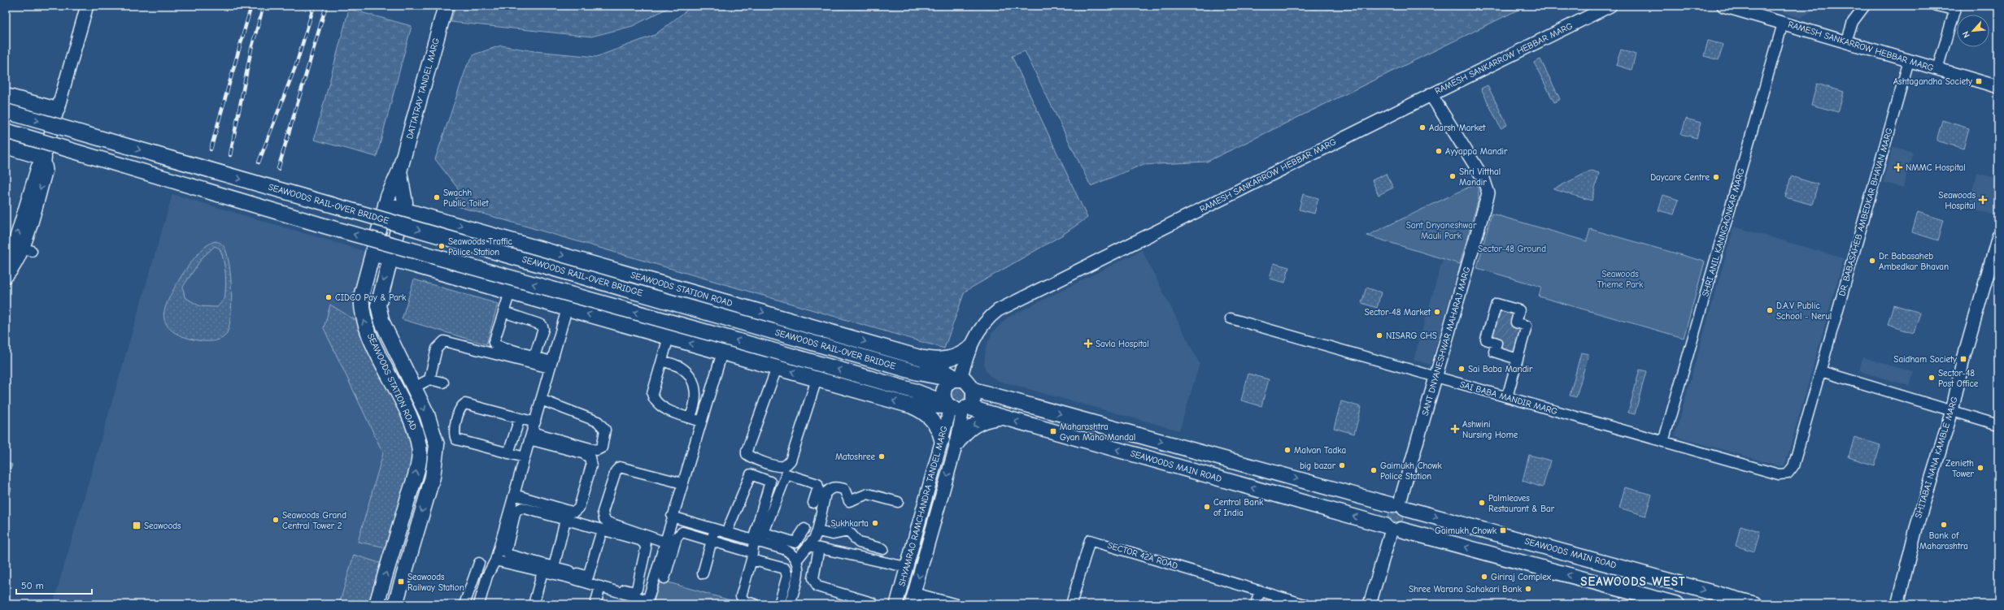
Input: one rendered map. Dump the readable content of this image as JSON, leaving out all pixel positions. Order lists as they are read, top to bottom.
{
  "streets": {
    "main road": [
      "DATTATRAY TANDEL MARG",
      "SEAWOODS RAIL-OVER BRIDGE",
      "SEAWOODS STATION ROAD",
      "SEAWOODS MAIN ROAD"
    ],
    "street": [
      "RAMESH SANKARROW HEBBAR MARG",
      "DR. BABASAHEB AMBEDKAR BHAVAN MARG",
      "SHRI ANIL KANNGAONKAR MARG",
      "SANT DNYANESHWAR MAHARAJ MARG",
      "SAI BABA MANDIR MARG",
      "SHITABAI NANA KAMBLE MARG",
      "SHYAMRAO RAMCHANDRA TANDEL MARG",
      "SECTOR 42A ROAD"
    ]
  },
  "crossings": [
    ["RAMESH SANKARROW HEBBAR MARG", "SEAWOODS RAIL-OVER BRIDGE"],
    ["RAMESH SANKARROW HEBBAR MARG", "DR. BABASAHEB AMBEDKAR BHAVAN MARG"],
    ["RAMESH SANKARROW HEBBAR MARG", "SHRI ANIL KANNGAONKAR MARG"],
    ["RAMESH SANKARROW HEBBAR MARG", "SEAWOODS STATION ROAD"],
    ["RAMESH SANKARROW HEBBAR MARG", "SANT DNYANESHWAR MAHARAJ MARG"],
    ["RAMESH SANKARROW HEBBAR MARG", "SEAWOODS MAIN ROAD"],
    ["RAMESH SANKARROW HEBBAR MARG", "SHYAMRAO RAMCHANDRA TANDEL MARG"],
    ["DATTATRAY TANDEL MARG", "SEAWOODS STATION ROAD"],
    ["SEAWOODS RAIL-OVER BRIDGE", "SEAWOODS STATION ROAD"],
    ["SEAWOODS RAIL-OVER BRIDGE", "SEAWOODS MAIN ROAD"],
    ["SEAWOODS RAIL-OVER BRIDGE", "SHYAMRAO RAMCHANDRA TANDEL MARG"],
    ["DR. BABASAHEB AMBEDKAR BHAVAN MARG", "SAI BABA MANDIR MARG"],
    ["SHRI ANIL KANNGAONKAR MARG", "SAI BABA MANDIR MARG"],
    ["SEAWOODS STATION ROAD", "SEAWOODS MAIN ROAD"],
    ["SEAWOODS STATION ROAD", "SHYAMRAO RAMCHANDRA TANDEL MARG"],
    ["SANT DNYANESHWAR MAHARAJ MARG", "SAI BABA MANDIR MARG"],
    ["SANT DNYANESHWAR MAHARAJ MARG", "SEAWOODS MAIN ROAD"],
    ["SEAWOODS MAIN ROAD", "SHYAMRAO RAMCHANDRA TANDEL MARG"]
  ],
  "districts": ["SEAWOODS WEST"],
  "parks": ["Sant Dnyaneshwar Mauli Park", "Sector-48 Ground", "Seawoods Theme Park"],
  "places": {
    "transit": [
      "Ashtagandha Society",
      "Saidham Society",
      "Maharashtra Gyan Maha Mandal",
      "Seawoods",
      "Gaimukh Chowk",
      "Seawoods Railway Station"
    ],
    "other": [
      "Adarsh Market",
      "Ayyappa Mandir",
      "Shri Vitthal Mandir",
      "Daycare Centre",
      "Swachh Public Toilet",
      "Seawoods Traffic Police Station",
      "Dr. Babasaheb Ambedkar Bhavan",
      "CIDCO Pay & Park",
      "D.A.V Public School - Nerul",
      "Sector-48 Market",
      "NISARG CHS",
      "Sai Baba Mandir",
      "Sector-48 Post Office",
      "Malvan Tadka",
      "Matoshree",
      "big bazar",
      "Zenieth Tower",
      "Gaimukh Chowk Police Station",
      "Palmleaves Restaurant & Bar",
      "Central Bank of India",
      "Seawoods Grand Central Tower 2",
      "Sukhkarta",
      "Bank of Maharashtra",
      "Giriraj Complex",
      "Shree Warana Sahakari Bank"
    ],
    "health": [
      "NMMC Hospital",
      "Seawoods Hospital",
      "Savla Hospital",
      "Ashwini Nursing Home"
    ]
  },
  "scale_bar": "50 m",
  "north": "bottom left"
}
